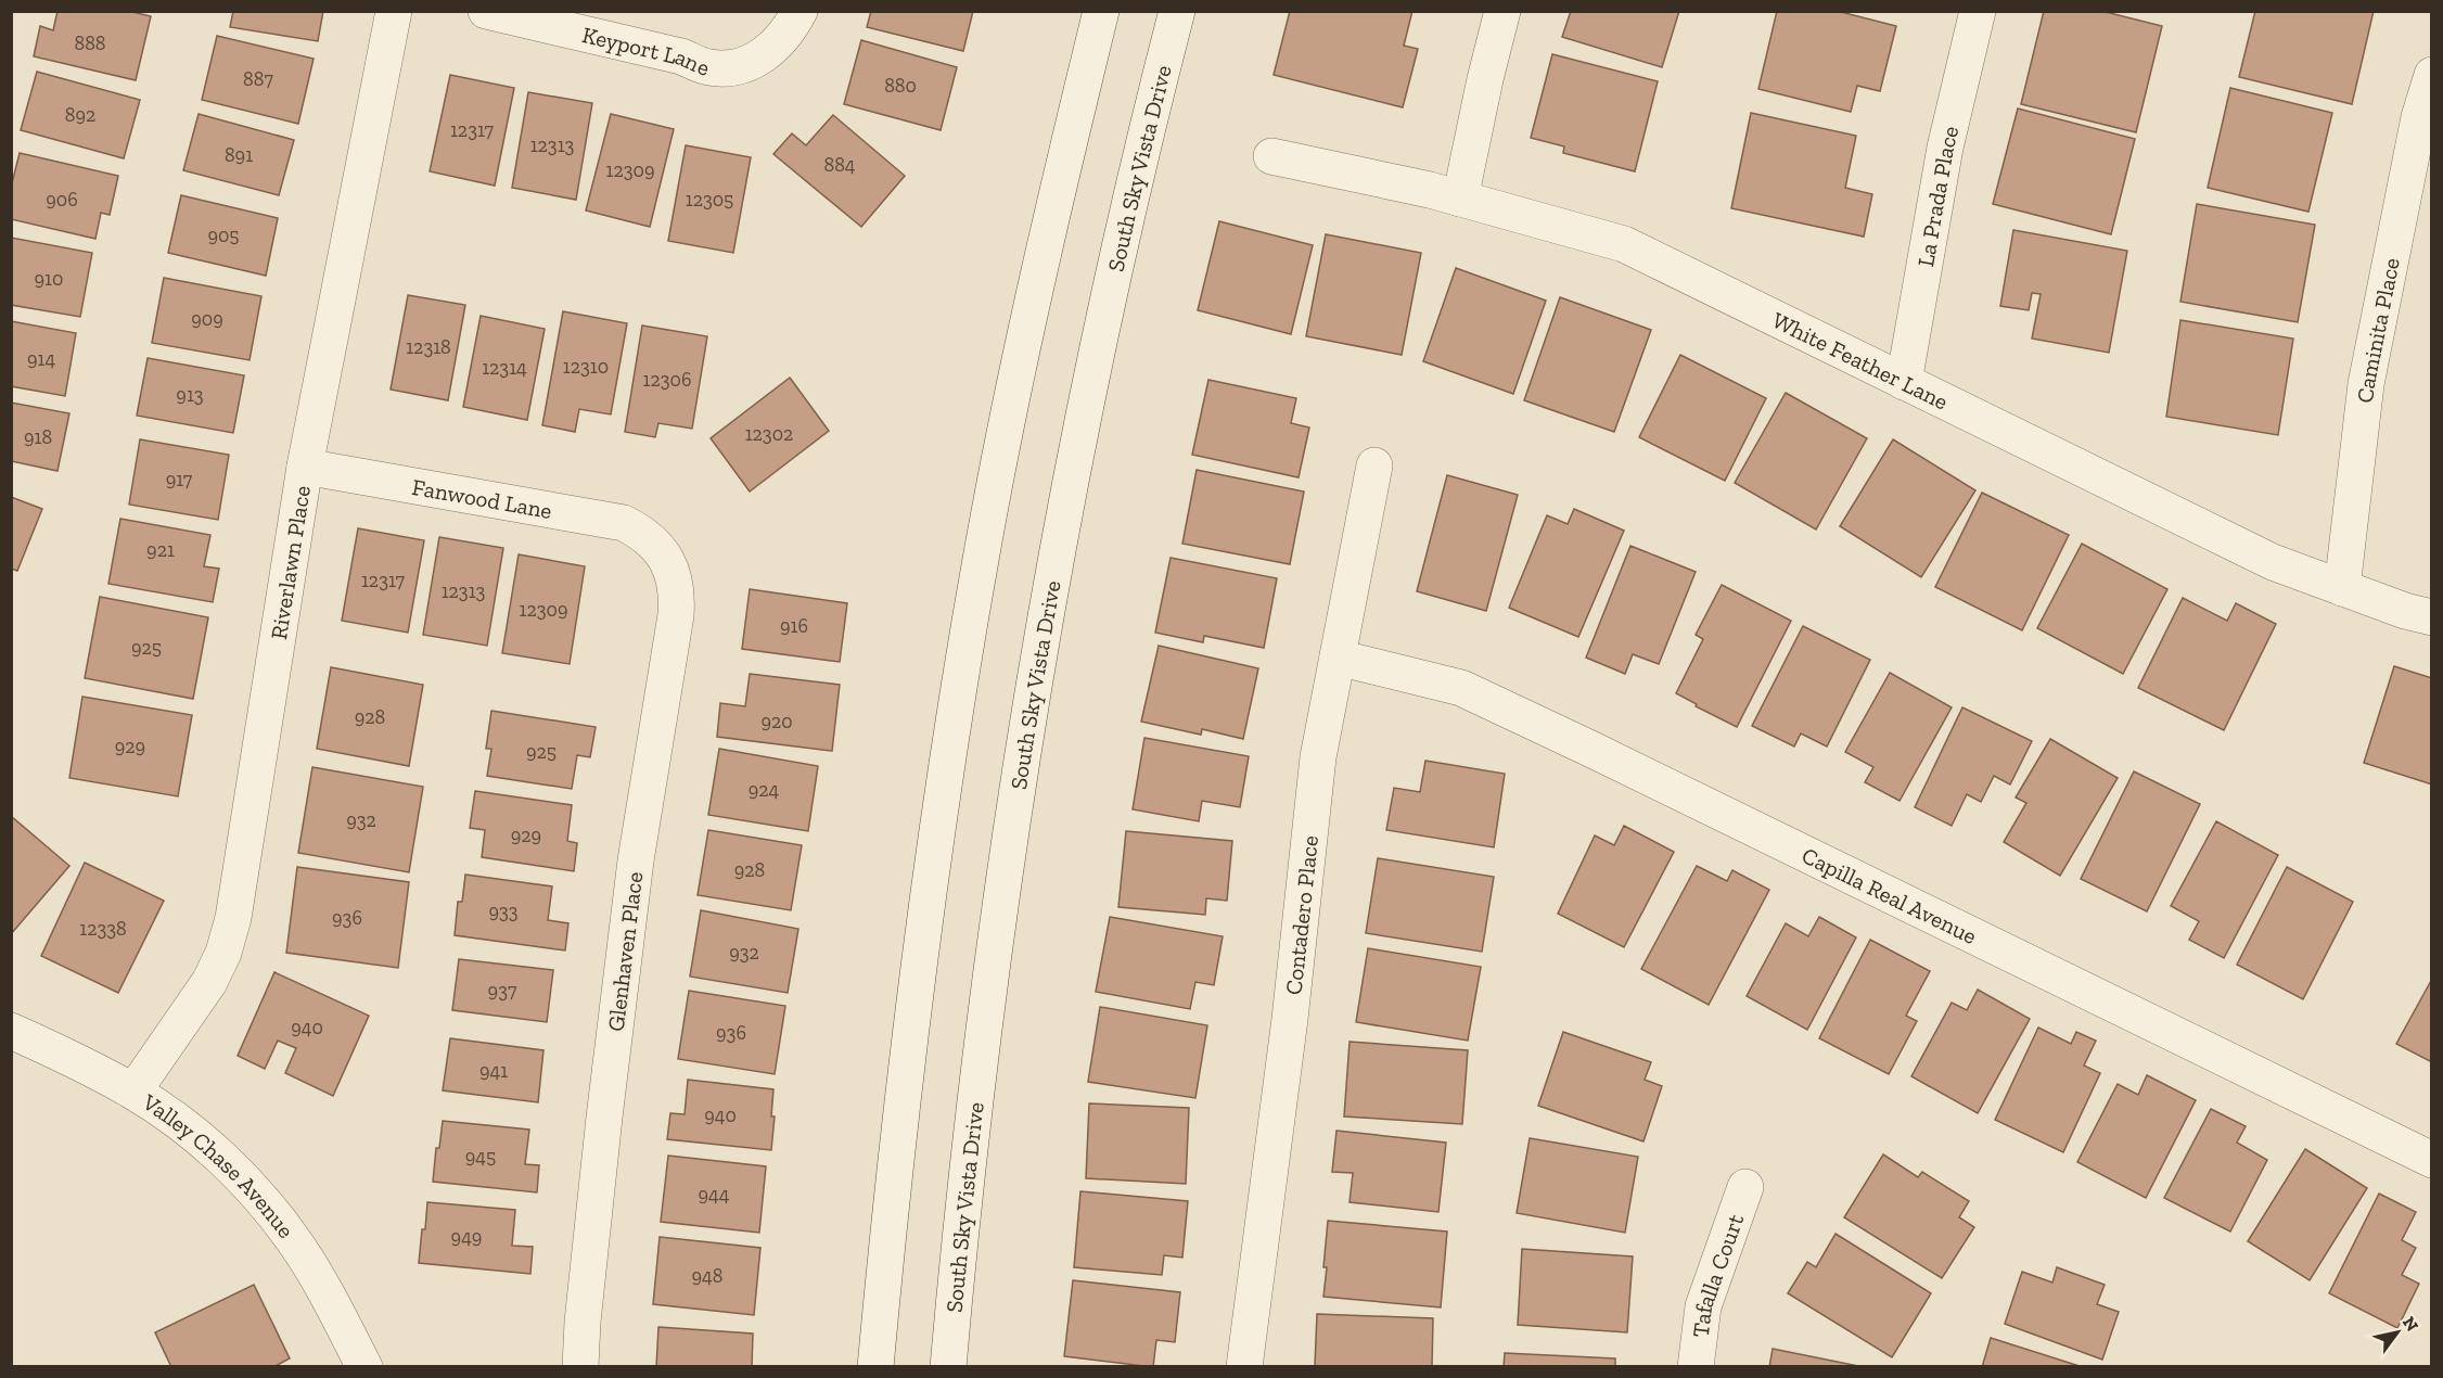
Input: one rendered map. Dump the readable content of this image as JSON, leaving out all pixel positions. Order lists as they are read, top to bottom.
{
  "streets": {
    "street": [
      "Keyport Lane",
      "South Sky Vista Drive",
      "La Prada Place",
      "Caminita Place",
      "White Feather Lane",
      "Fanwood Lane",
      "Riverlawn Place",
      "Capilla Real Avenue",
      "Contadero Place",
      "Glenhaven Place",
      "Valley Chase Avenue",
      "Tafalla Court"
    ]
  },
  "crossings": [
    ["La Prada Place", "White Feather Lane"],
    ["Caminita Place", "White Feather Lane"],
    ["Fanwood Lane", "Riverlawn Place"],
    ["Fanwood Lane", "Glenhaven Place"],
    ["Riverlawn Place", "Valley Chase Avenue"],
    ["Capilla Real Avenue", "Contadero Place"]
  ],
  "house_numbers": [
    "888",
    "887",
    "880",
    "892",
    "12317",
    "12313",
    "891",
    "884",
    "12309",
    "906",
    "12305",
    "905",
    "910",
    "909",
    "12318",
    "914",
    "12310",
    "12314",
    "12306",
    "913",
    "12302",
    "918",
    "917",
    "921",
    "12317",
    "12313",
    "12309",
    "916",
    "925",
    "928",
    "920",
    "929",
    "925",
    "924",
    "932",
    "929",
    "928",
    "933",
    "936",
    "12338",
    "932",
    "937",
    "940",
    "936",
    "941",
    "940",
    "945",
    "944",
    "949",
    "948"
  ],
  "north": "top right"
}
